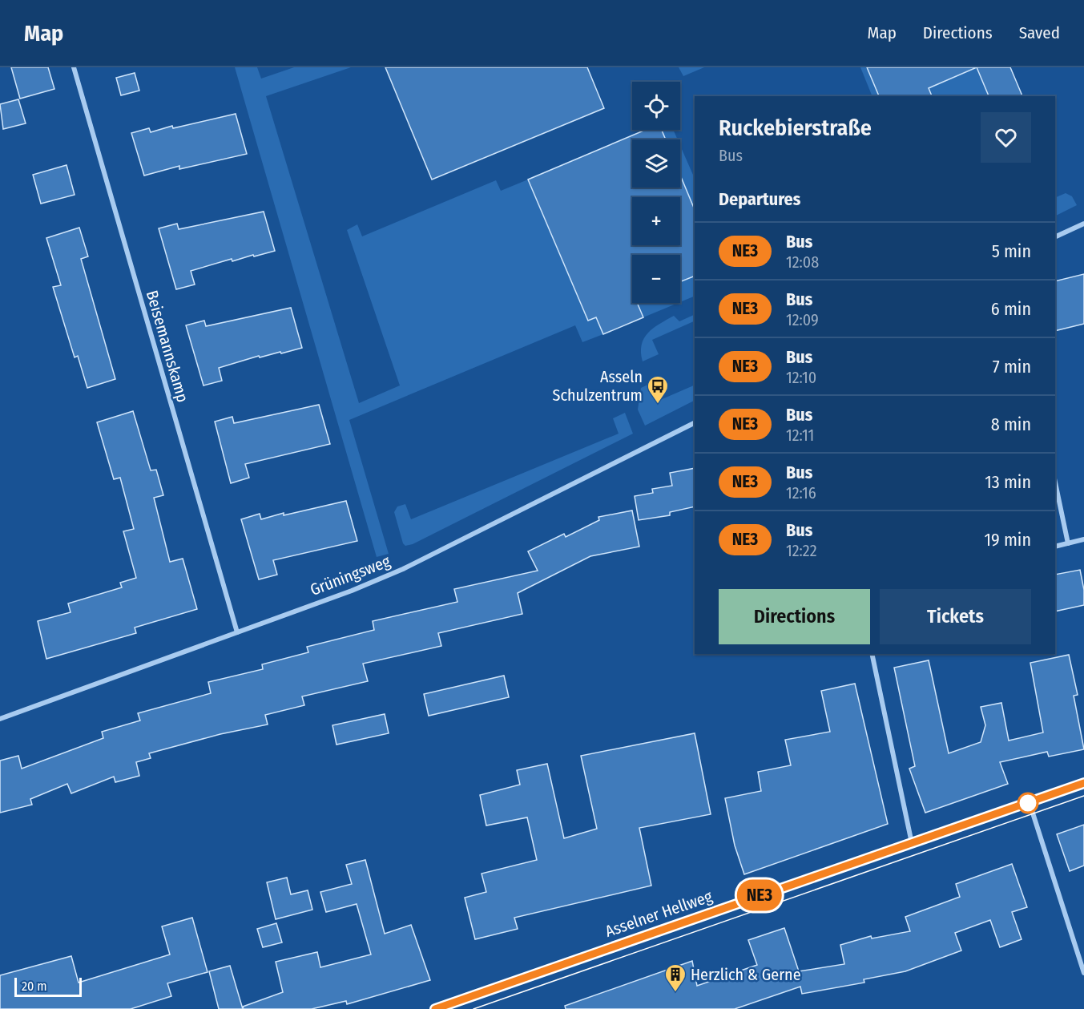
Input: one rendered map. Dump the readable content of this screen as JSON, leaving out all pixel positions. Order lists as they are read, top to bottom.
{
  "streets": {
    "main road": ["Asselner Hellweg"],
    "street": ["Beisemannskamp", "Grüningsweg"]
  },
  "crossings": [
    ["Beisemannskamp", "Grüningsweg"]
  ],
  "places": {
    "bus stop": ["Asseln Schulzentrum"],
    "building": ["Herzlich & Gerne"]
  },
  "lines": ["bus line NE3"],
  "scale_bar": "20 m",
  "page": {
    "header": "Map",
    "nav": ["Map", "Directions", "Saved"],
    "on_map": "NE3",
    "map_buttons": ["+", "−"],
    "heading": [
      ["Ruckebierstraße", "Bus"],
      "Departures"
    ],
    "list": [
      {
        "mark": "NE3",
        "name": "Bus",
        "note": "12:08",
        "value": "5 min"
      },
      {
        "mark": "NE3",
        "name": "Bus",
        "note": "12:09",
        "value": "6 min"
      },
      {
        "mark": "NE3",
        "name": "Bus",
        "note": "12:10",
        "value": "7 min"
      },
      {
        "mark": "NE3",
        "name": "Bus",
        "note": "12:11",
        "value": "8 min"
      },
      {
        "mark": "NE3",
        "name": "Bus",
        "note": "12:16",
        "value": "13 min"
      },
      {
        "mark": "NE3",
        "name": "Bus",
        "note": "12:22",
        "value": "19 min"
      }
    ],
    "buttons": ["Directions", "Tickets"],
    "scale": "20 m"
  }
}
